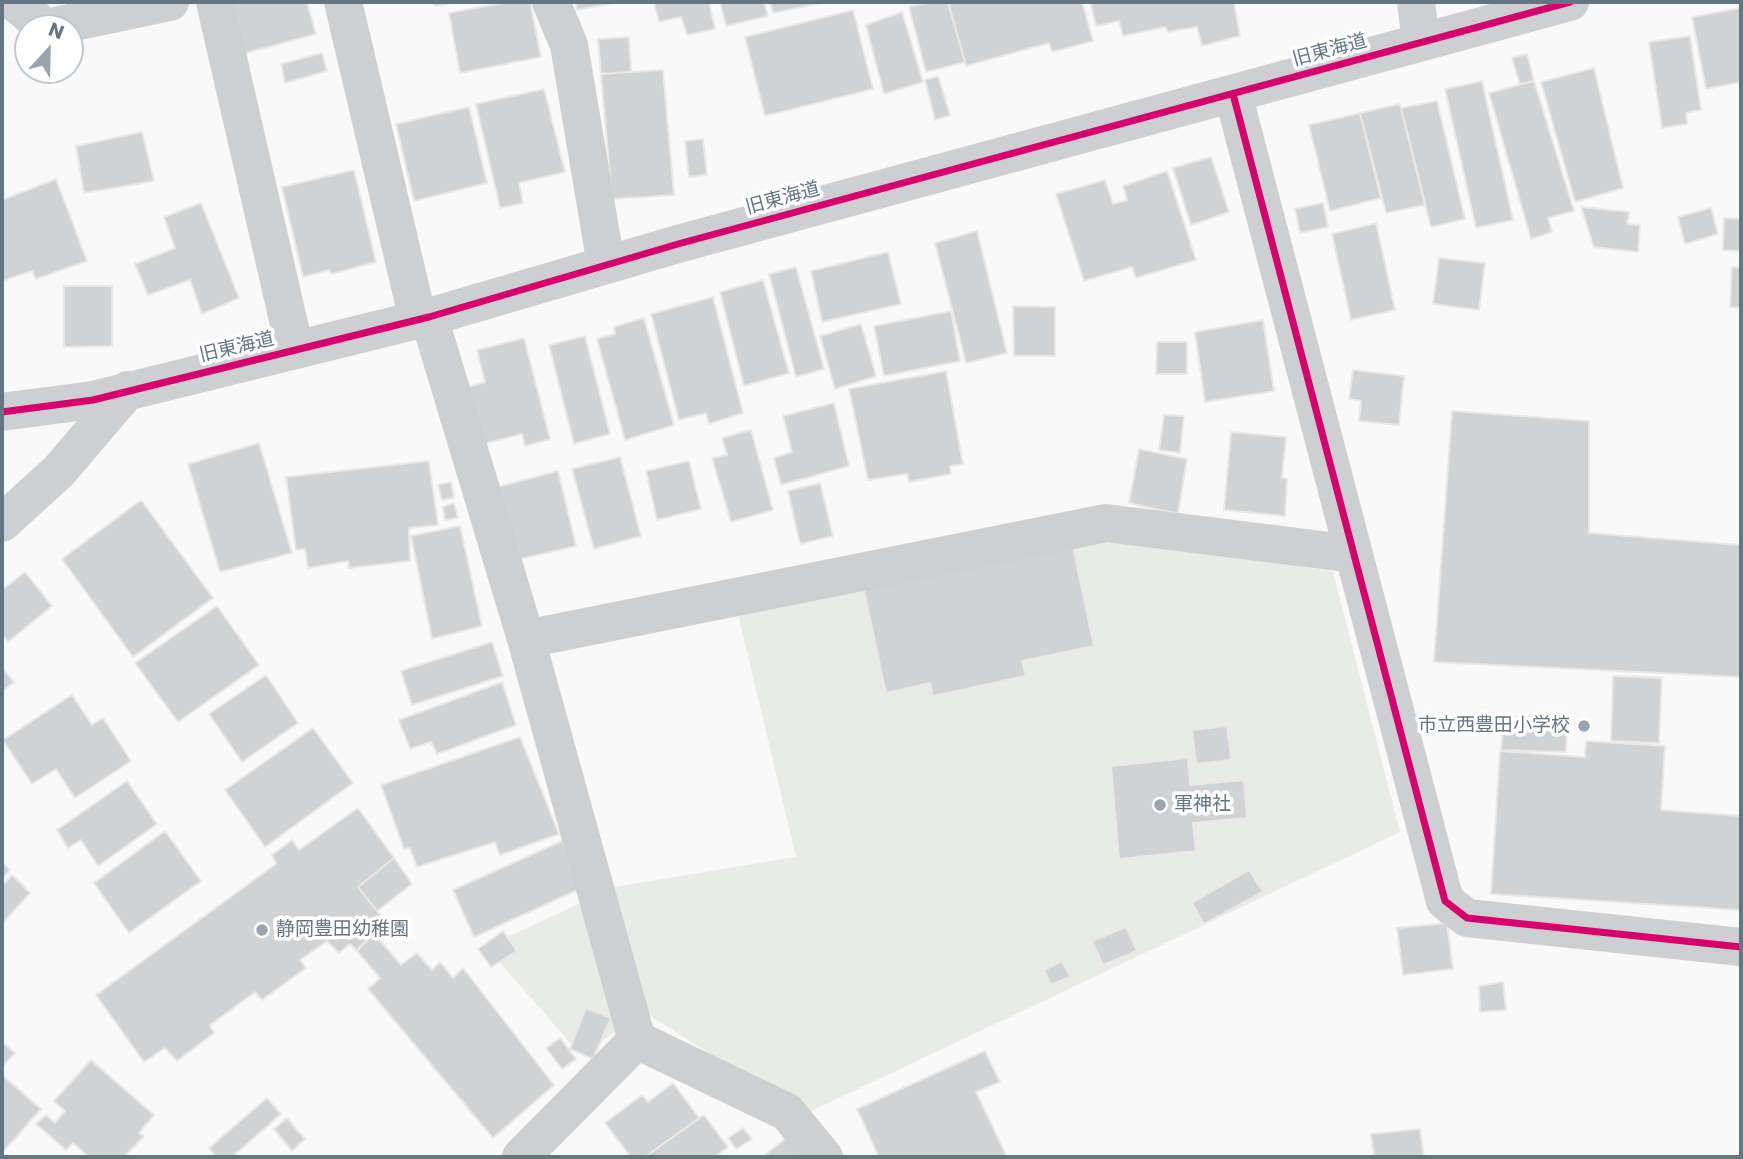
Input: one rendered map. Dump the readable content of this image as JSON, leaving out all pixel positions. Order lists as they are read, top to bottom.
{
  "streets": {
    "street": ["旧東海道"]
  },
  "places": ["市立西豊田小学校", "軍神社", "静岡豊田幼稚園"],
  "north": "top"
}
